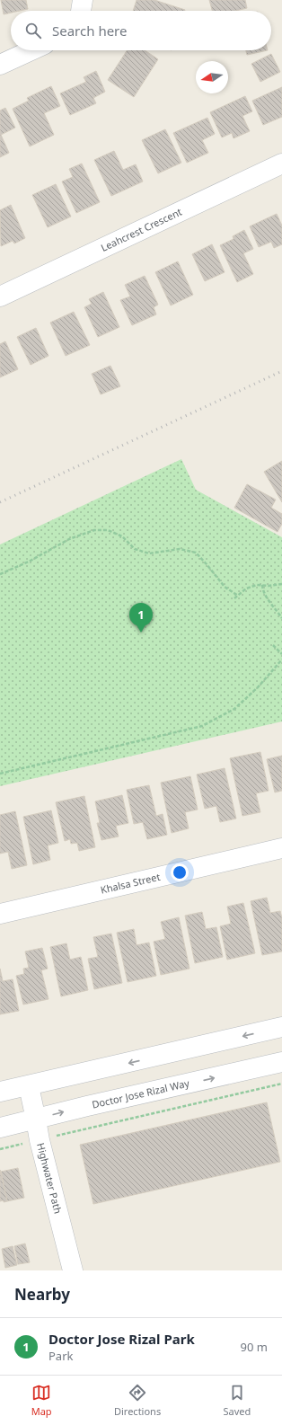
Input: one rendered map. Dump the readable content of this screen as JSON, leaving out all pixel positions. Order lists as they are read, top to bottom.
{
  "streets": {
    "street": [
      "Leahcrest Crescent",
      "Khalsa Street",
      "Doctor Jose Rizal Way",
      "Highwater Path"
    ]
  },
  "crossings": [
    ["Doctor Jose Rizal Way", "Highwater Path"]
  ],
  "north": "left",
  "page": {
    "search": "Search here",
    "pins": "1",
    "heading": "Nearby",
    "list": [
      {
        "mark": "1",
        "name": "Doctor Jose Rizal Park",
        "note": "Park",
        "value": "90 m"
      }
    ],
    "nav": ["Map", "Directions", "Saved"]
  }
}
